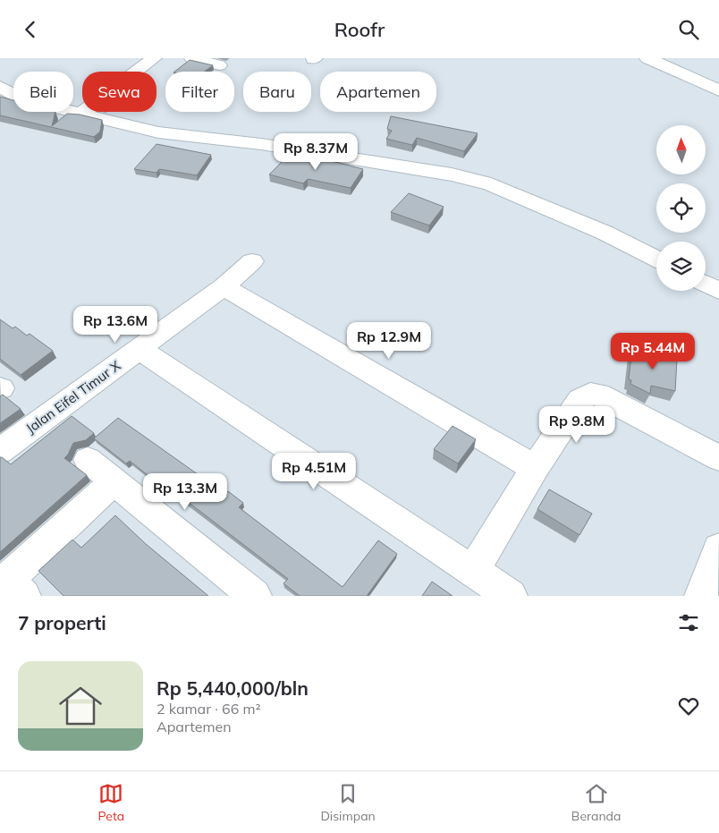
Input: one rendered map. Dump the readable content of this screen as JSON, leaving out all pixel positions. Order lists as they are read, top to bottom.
{
  "streets": {
    "street": ["Jalan Eifel Timur X"]
  },
  "north": "top",
  "page": {
    "header": "Roofr",
    "chip": [
      "Beli",
      "Sewa",
      "Filter",
      "Baru",
      "Apartemen"
    ],
    "price": [
      "Rp 8.37M",
      "Rp 13.6M",
      "Rp 12.9M",
      "Rp 5.44M",
      "Rp 9.8M",
      "Rp 4.51M",
      "Rp 13.3M"
    ],
    "heading": "7 properti",
    "list": [
      {
        "name": "Rp 5,440,000/bln",
        "note": "2 kamar · 66 m² · Apartemen"
      }
    ],
    "tabs": ["Peta", "Disimpan", "Beranda"]
  }
}
